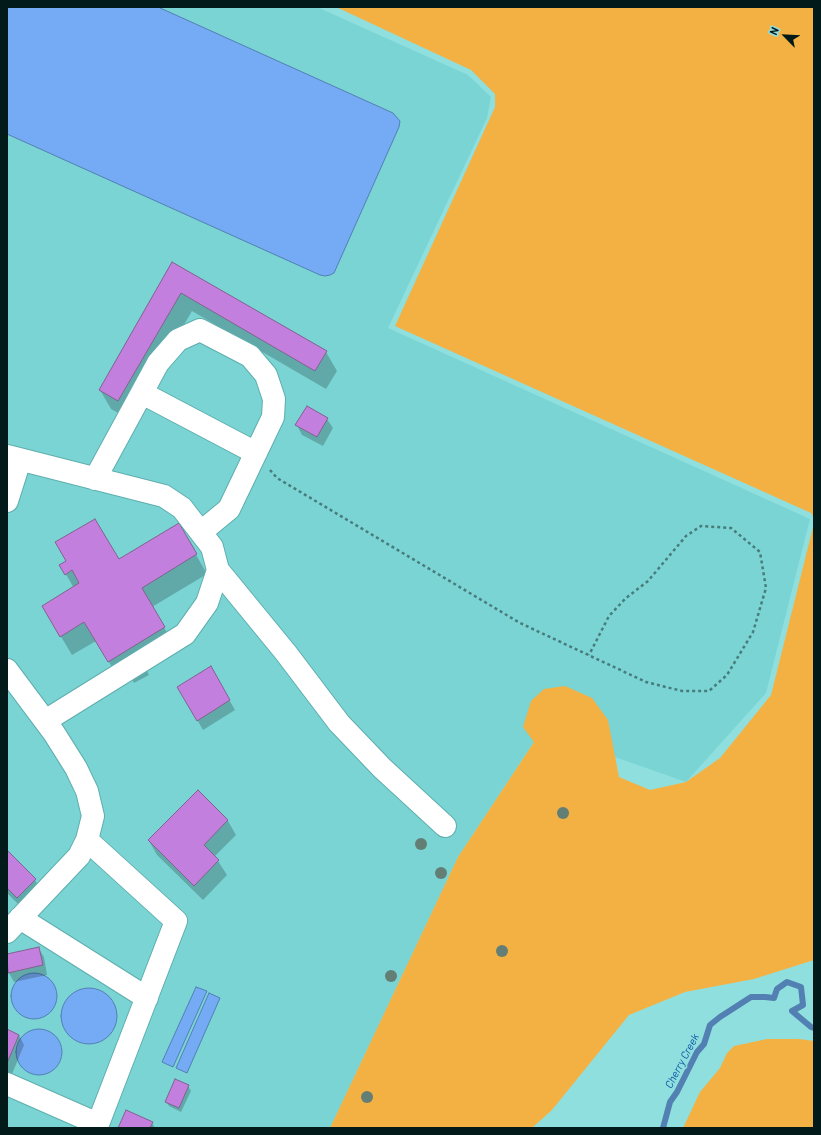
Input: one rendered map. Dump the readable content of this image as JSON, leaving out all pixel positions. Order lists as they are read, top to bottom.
{
  "water": ["Cherry Creek"],
  "north": "top left"
}
